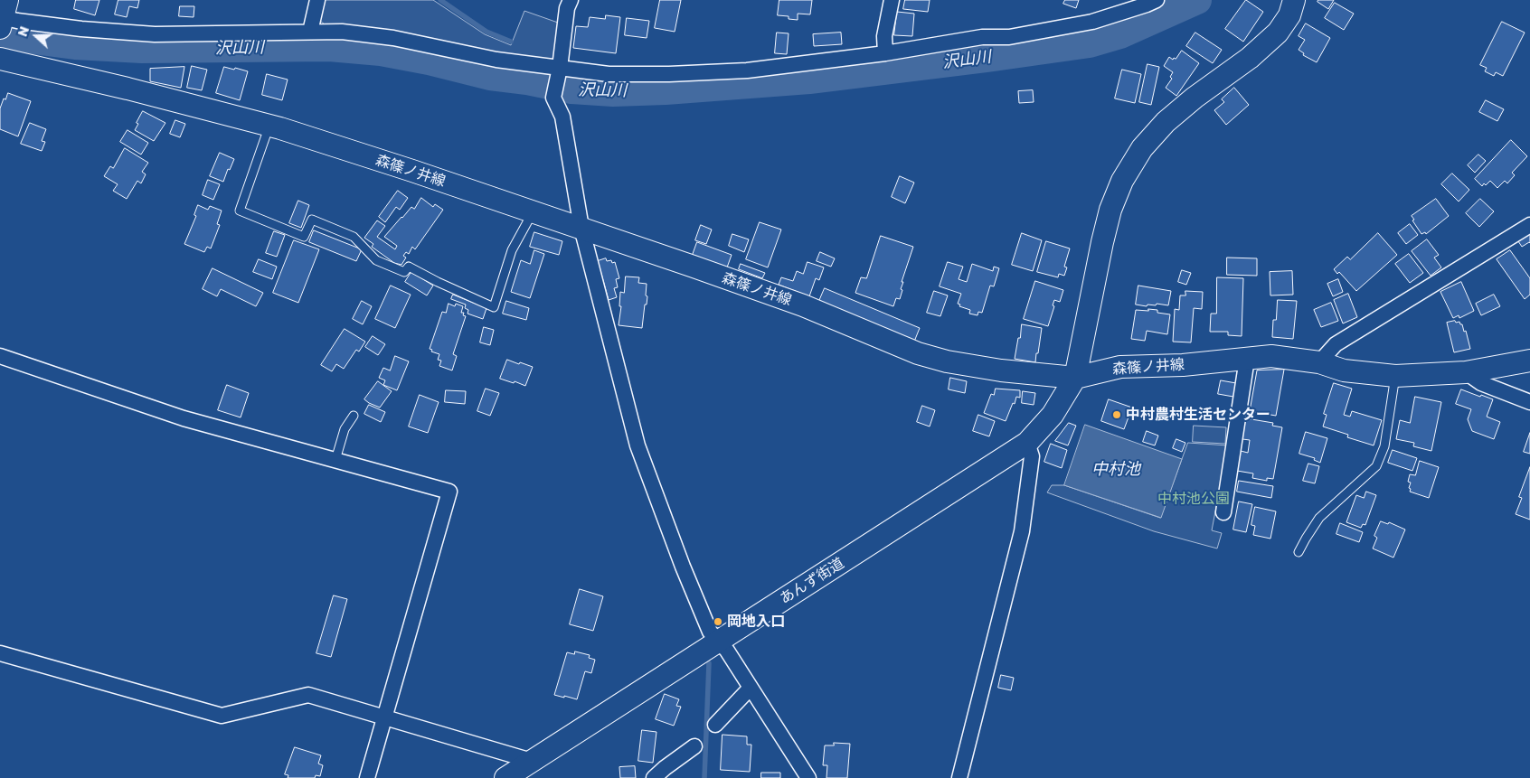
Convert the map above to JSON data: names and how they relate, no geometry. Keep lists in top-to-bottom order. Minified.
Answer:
{"streets":{"main road":["森篠ノ井線","あんず街道"]},"crossings":[["森篠ノ井線","あんず街道"]],"water":["沢山川","中村池"],"parks":["中村池公園"],"places":["中村農村生活センター","岡地入口"],"north":"left"}
